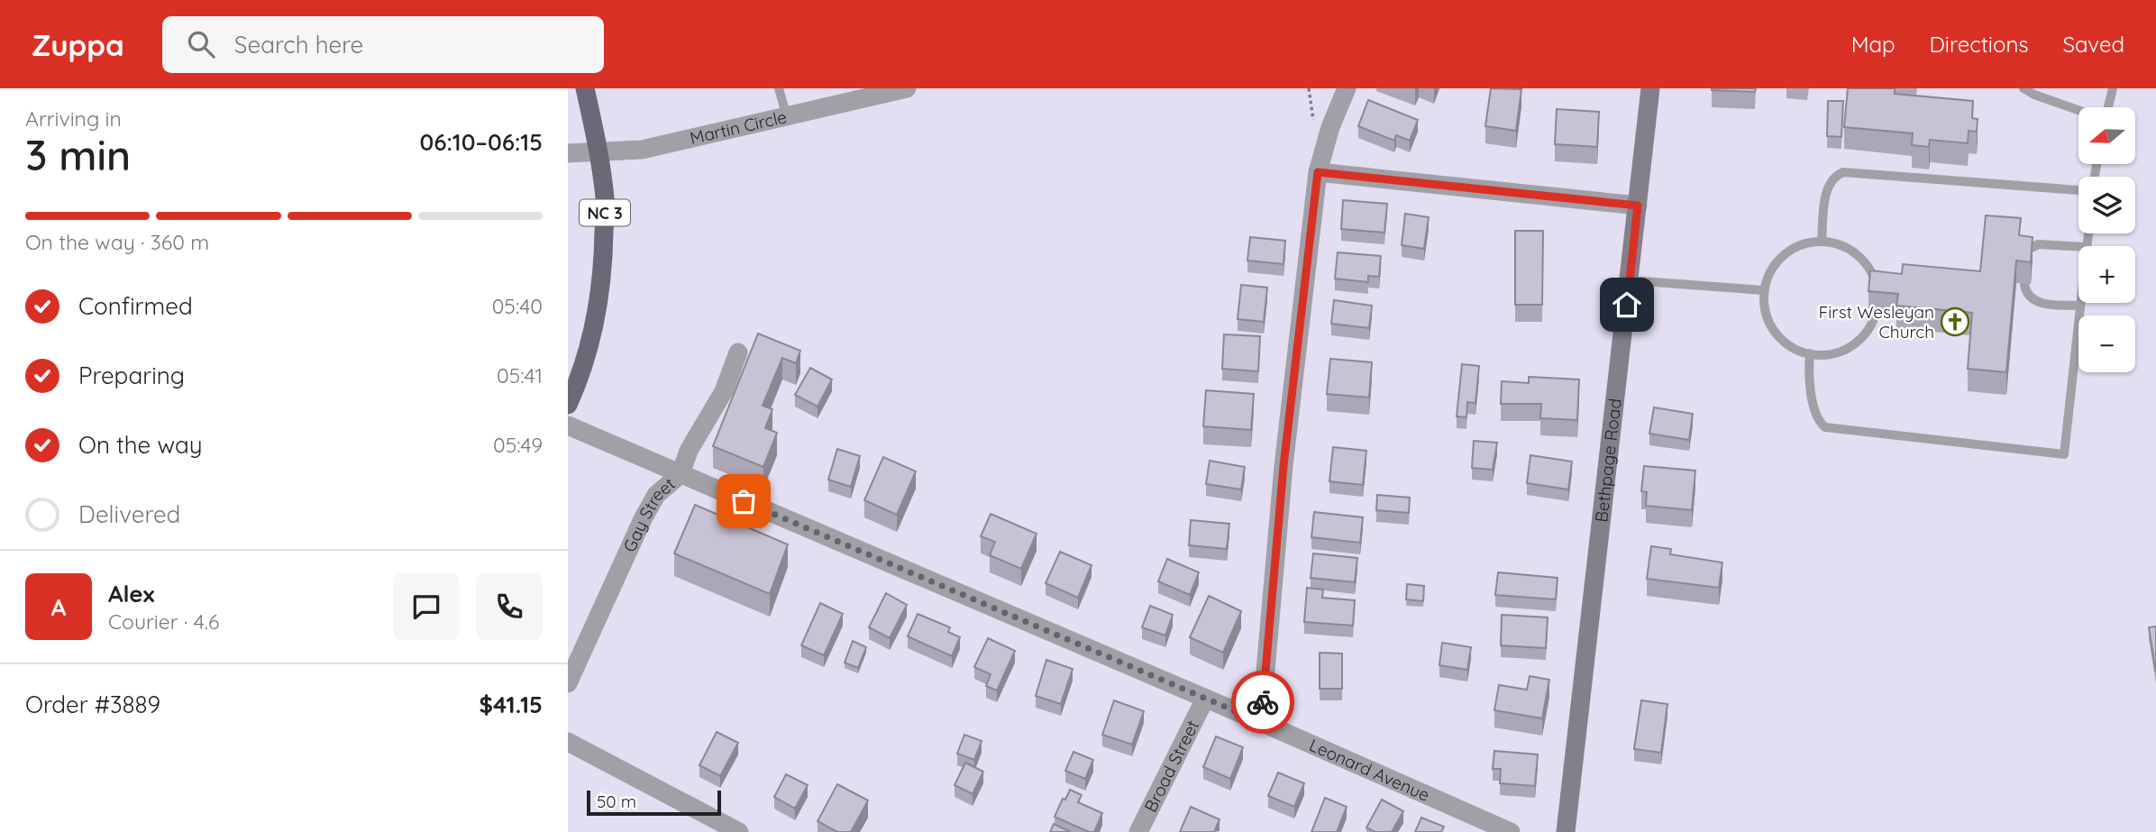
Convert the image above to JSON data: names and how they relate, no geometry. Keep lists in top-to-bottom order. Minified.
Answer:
{"streets":{"main road":["NC 3","Bethpage Road"],"street":["Martin Circle","Gay Street","Broad Street","Leonard Avenue"]},"crossings":[["Martin Circle","NC 3"],["Gay Street","Leonard Avenue"],["Broad Street","Leonard Avenue"]],"places":{"church":["First Wesleyan Church"]},"scale_bar":"50 m","north":"left","page":{"header":"Zuppa","search":"Search here","nav":["Map","Directions","Saved"],"heading":["3 min","Arriving in","06:10–06:15"],"panel":["Alex","Courier · 4.6","Order #3889","$41.15"],"map_buttons":["+","−"],"bar":"On the way · 360 m","list":[["Confirmed","05:40"],["Preparing","05:41"],["On the way","05:49"],"Delivered"],"round":"A","scale":"50 m"}}
